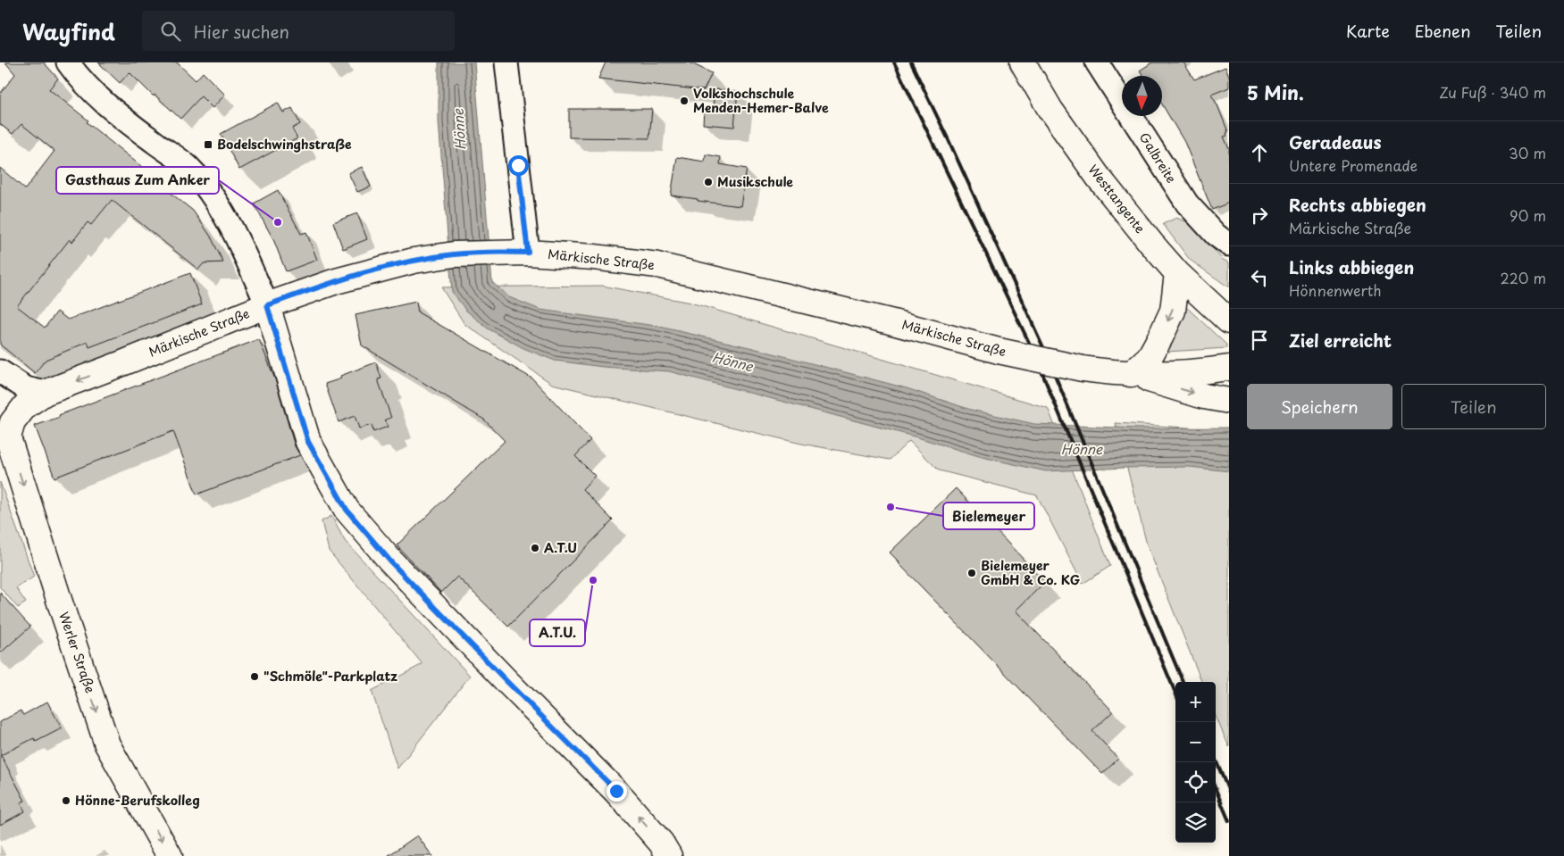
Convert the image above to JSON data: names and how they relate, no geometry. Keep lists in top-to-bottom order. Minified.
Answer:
{"streets":{"main road":["Westtangente","Märkische Straße","Werler Straße"],"street":["Galbreite"]},"crossings":[["Märkische Straße","Werler Straße"]],"one_way":["Werler Straße"],"water":["Hönne"],"places":{"other":["Volkshochschule Menden-Hemer-Balve","Musikschule","Gasthaus Zum Anker","Bielemeyer","A.T.U","Bielemeyer GmbH & Co. KG","A.T.U.","\"Schmöle\"-Parkplatz","Hönne-Berufskolleg"],"transit":["Bodelschwinghstraße"]},"north":"bottom","page":{"header":"Wayfind","search":"Hier suchen","nav":["Karte","Ebenen","Teilen"],"heading":["5 Min.","Zu Fuß · 340 m"],"list":[["Geradeaus","Untere Promenade","30 m"],["Rechts abbiegen","Märkische Straße","90 m"],["Links abbiegen","Hönnenwerth","220 m"],"Ziel erreicht"],"buttons":["Speichern","Teilen"],"map_buttons":["+","−"]}}
